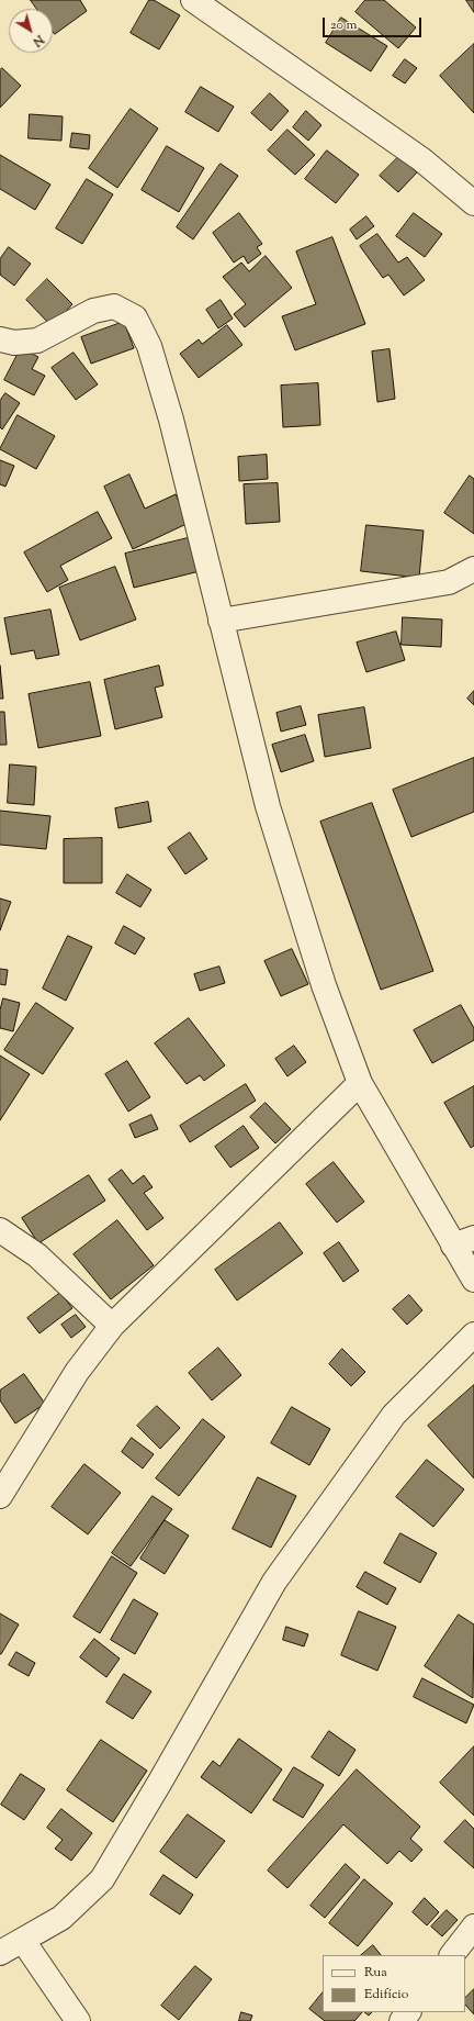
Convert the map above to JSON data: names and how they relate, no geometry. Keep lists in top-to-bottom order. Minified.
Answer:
{"legend":["Rua","Edifício"],"scale_bar":"20 m","north":"bottom right"}
